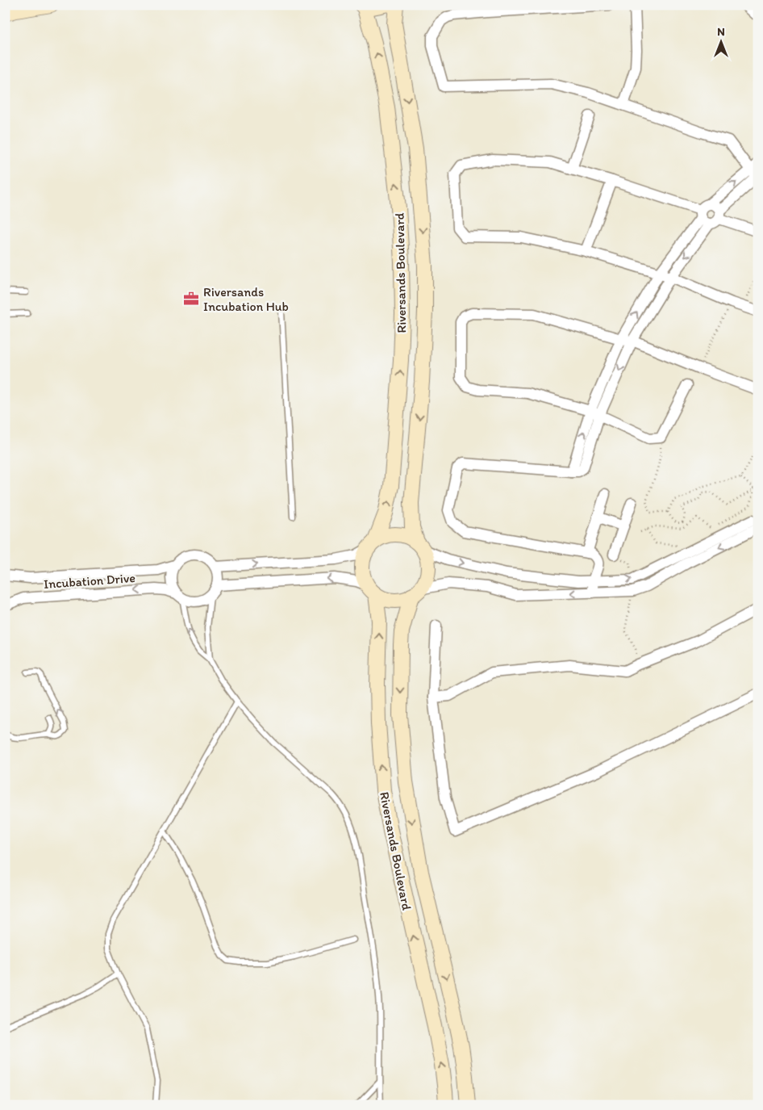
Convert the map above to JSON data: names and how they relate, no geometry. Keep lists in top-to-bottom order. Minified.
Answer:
{"streets":{"street":["Riversands Boulevard","Incubation Drive"]},"places":{"office":["Riversands Incubation Hub"]},"north":"top"}
